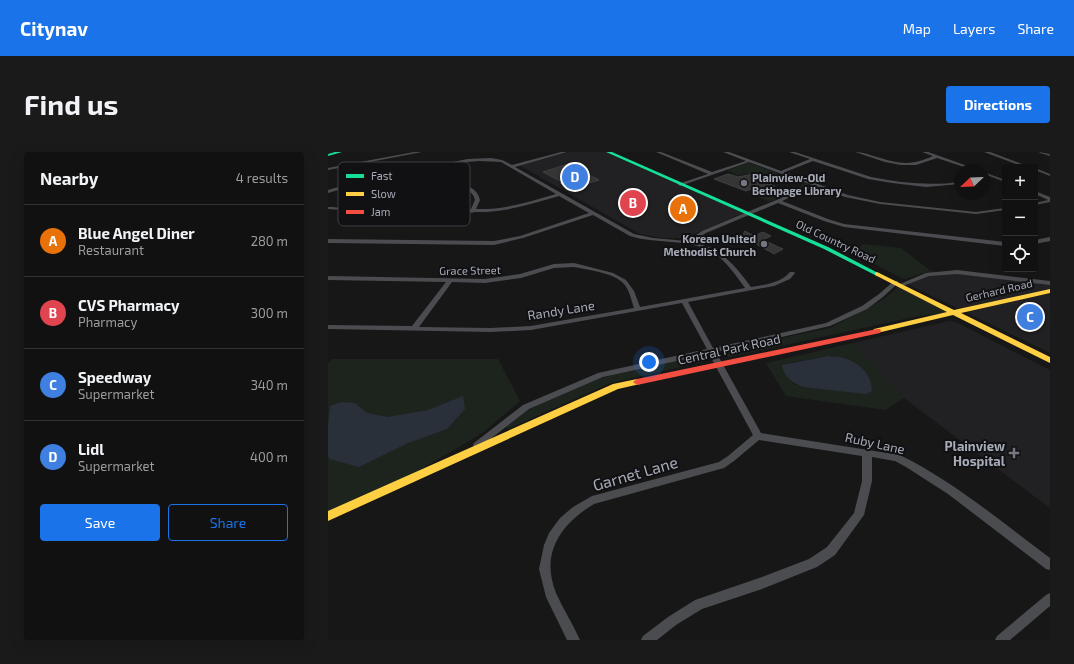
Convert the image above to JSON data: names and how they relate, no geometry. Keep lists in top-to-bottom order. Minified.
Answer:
{"streets":{"main road":["Old Country Road","Gerhard Road","Central Park Road"],"street":["Grace Street","Randy Lane","Ruby Lane","Garnet Lane"]},"crossings":[["Old Country Road","Gerhard Road"],["Old Country Road","Central Park Road"],["Grace Street","Randy Lane"],["Gerhard Road","Central Park Road"],["Ruby Lane","Garnet Lane"]],"places":{"other":["Plainview-Old Bethpage Library","Korean United Methodist Church"],"health":["Plainview Hospital"]},"legend":["Fast","Slow","Jam"],"north":"bottom left","page":{"header":"Citynav","nav":["Map","Layers","Share"],"buttons":["Directions",["Save","Share"]],"title":"Find us","heading":["Nearby","4 results"],"pins":["D","B","A","C"],"map_buttons":["+","−"],"list":[{"mark":"A","name":"Blue Angel Diner","note":"Restaurant","value":"280 m"},{"mark":"B","name":"CVS Pharmacy","note":"Pharmacy","value":"300 m"},{"mark":"C","name":"Speedway","note":"Supermarket","value":"340 m"},{"mark":"D","name":"Lidl","note":"Supermarket","value":"400 m"}]}}
